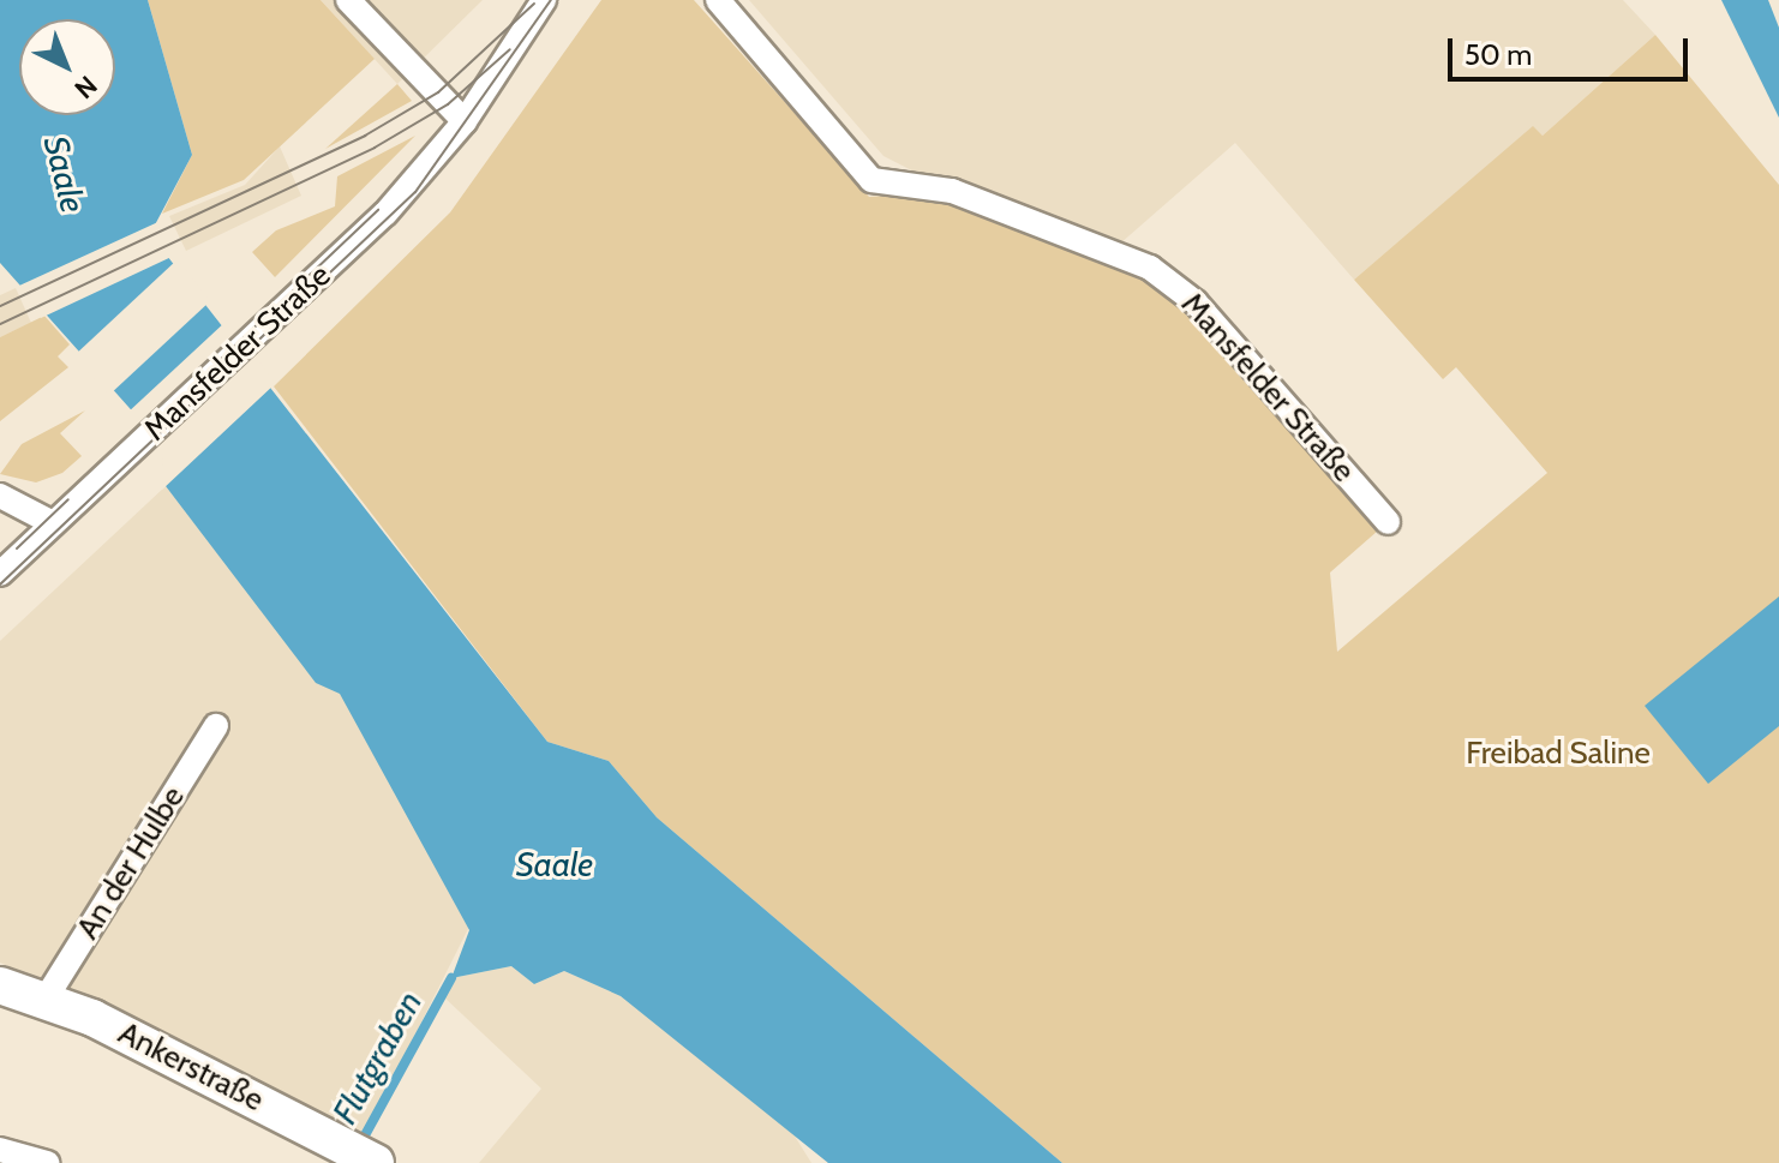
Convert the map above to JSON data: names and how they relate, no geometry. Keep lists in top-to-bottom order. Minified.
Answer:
{"streets":{"street":["Mansfelder Straße","An der Hulbe","Ankerstraße"]},"crossings":[["An der Hulbe","Ankerstraße"]],"water":["Saale","Flutgraben"],"parks":["Freibad Saline"],"scale_bar":"50 m","north":"bottom right"}
